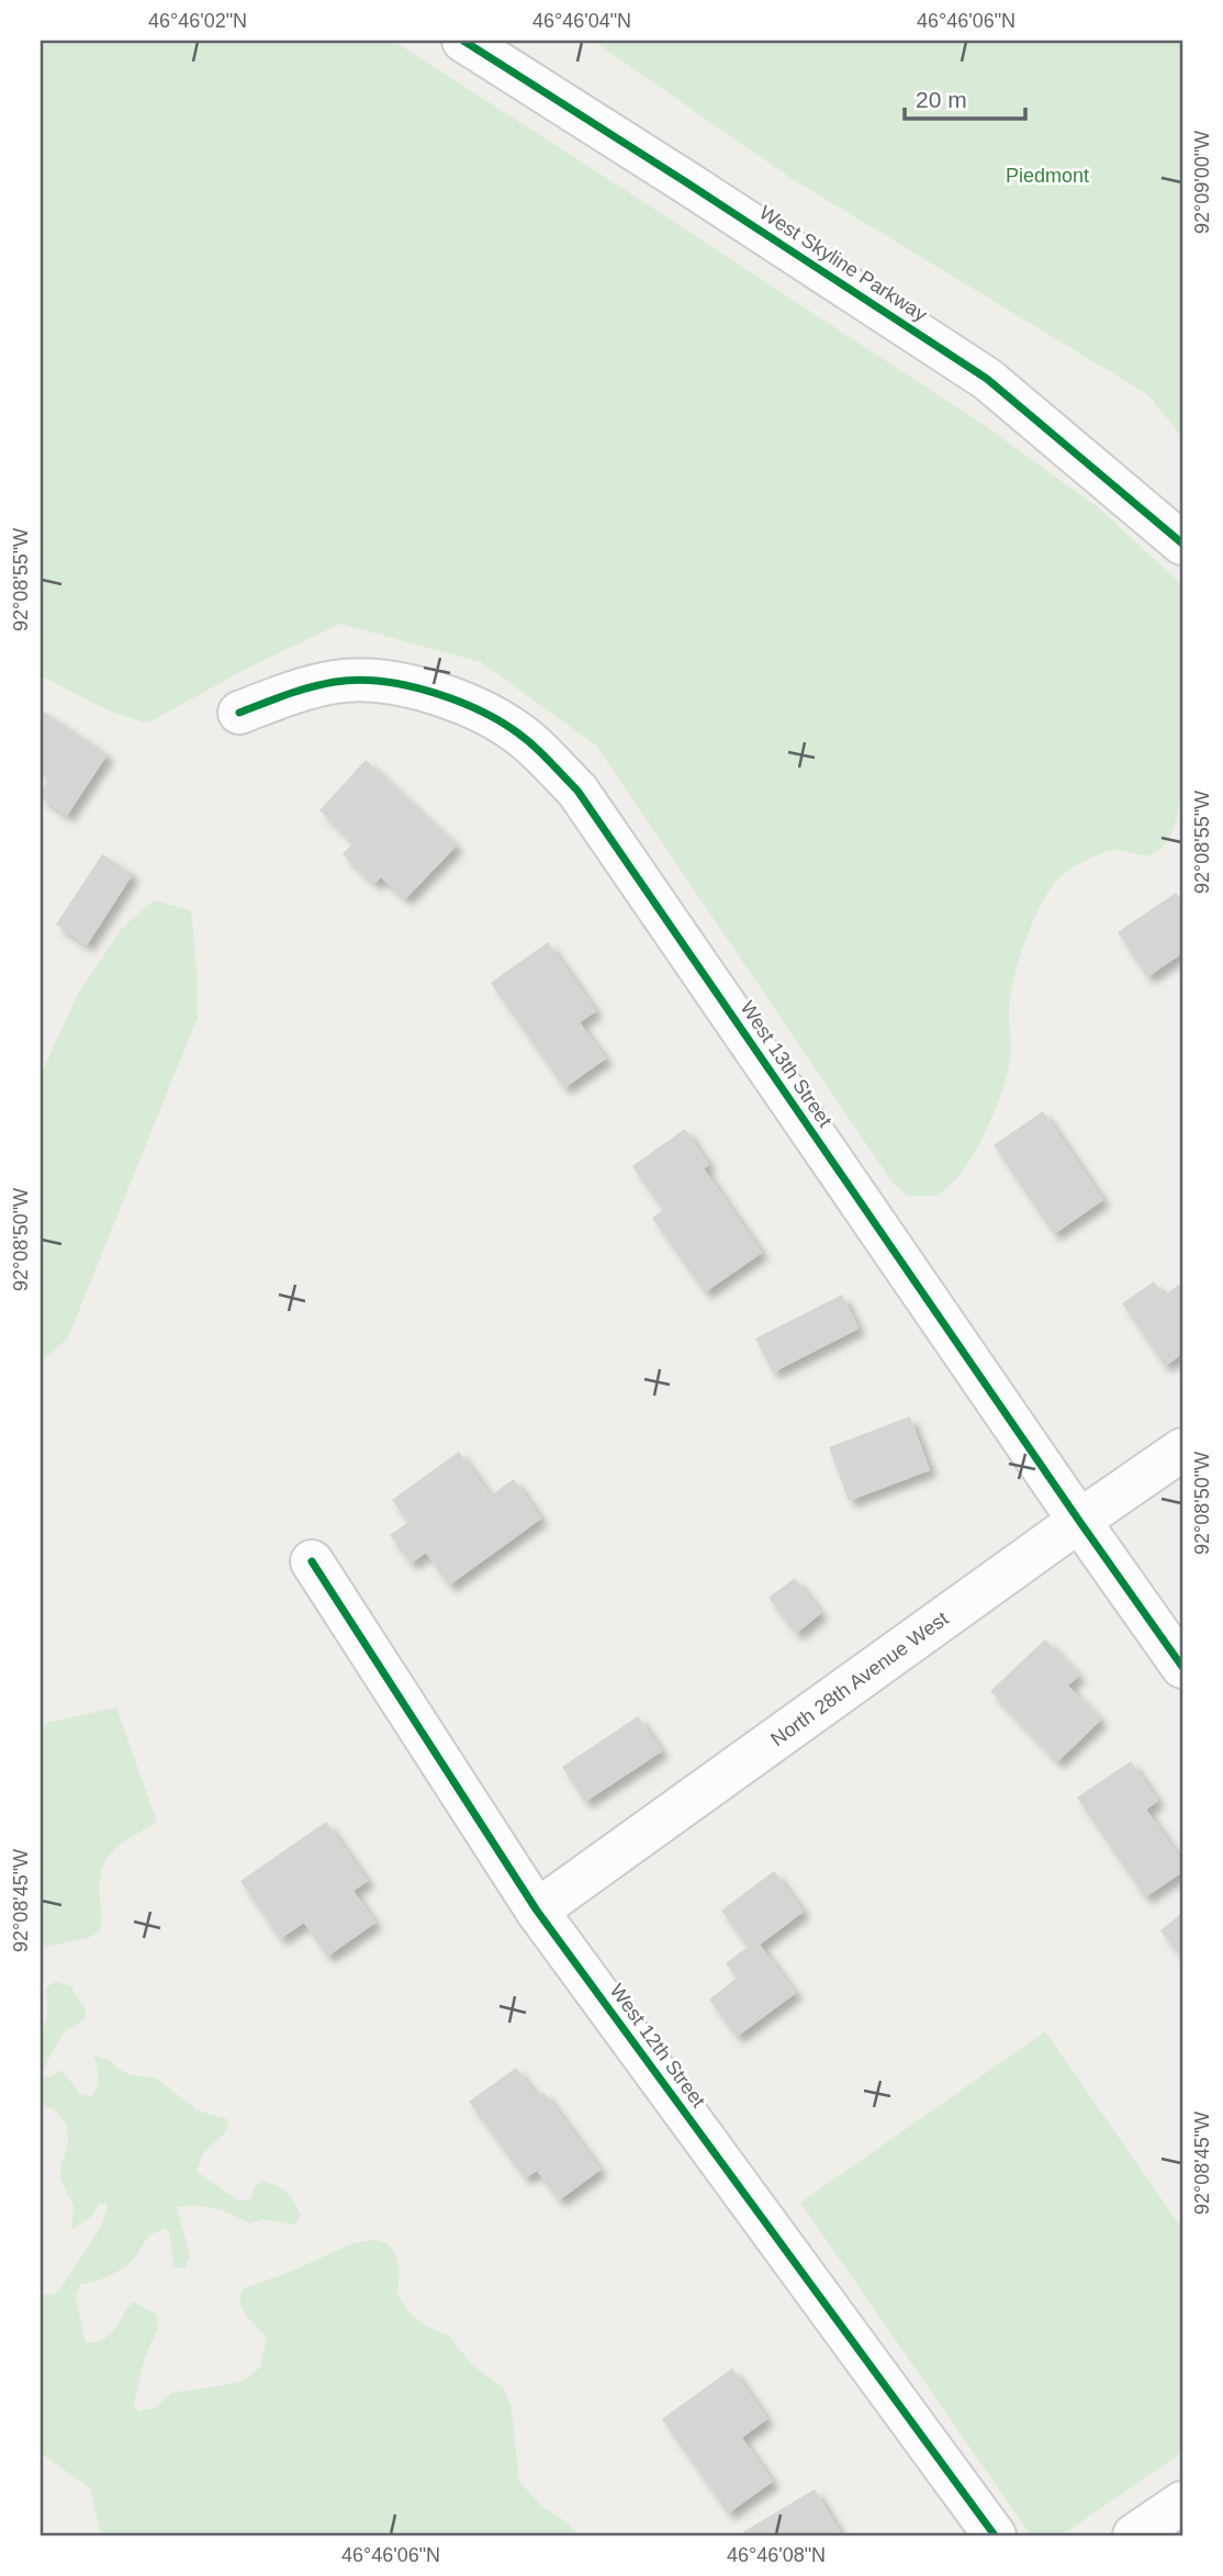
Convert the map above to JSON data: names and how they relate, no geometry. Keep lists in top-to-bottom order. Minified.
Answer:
{"streets":{"street":["West Skyline Parkway","West 13th Street","North 28th Avenue West","West 12th Street"]},"crossings":[["West 13th Street","North 28th Avenue West"],["North 28th Avenue West","West 12th Street"]],"parks":["Piedmont"],"scale_bar":"20 m","coordinates":["46°46'02\"N","46°46'04\"N","46°46'06\"N","92°09'00\"W","92°08'55\"W","92°08'50\"W","92°08'45\"W","46°46'08\"N"]}
